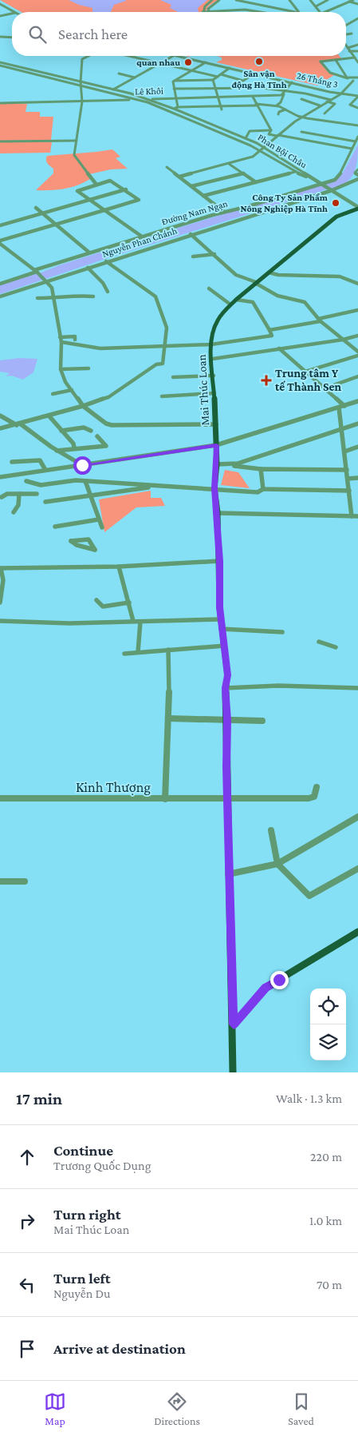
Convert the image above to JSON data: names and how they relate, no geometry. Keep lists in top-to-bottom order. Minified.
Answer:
{"streets":{"main road":["Mai Thúc Loan"],"street":["26 Tháng 3","Lê Khôi","Phan Bội Châu","Đường Nam Ngạn","Nguyễn Phan Chánh","Kinh Thượng"]},"crossings":[["Lê Khôi","Phan Bội Châu"],["Mai Thúc Loan","Kinh Thượng"]],"places":{"other":["Sân vận động Hà Tĩnh","quan nhau","Công Ty Sản Phẩm Nông Nghiệp Hà Tĩnh"],"health":["Trung tâm Y tế Thành Sen"]},"page":{"search":"Search here","heading":["17 min","Walk · 1.3 km"],"list":[["Continue","Trương Quốc Dụng","220 m"],["Turn right","Mai Thúc Loan","1.0 km"],["Turn left","Nguyễn Du","70 m"],"Arrive at destination"],"nav":["Map","Directions","Saved"]}}
